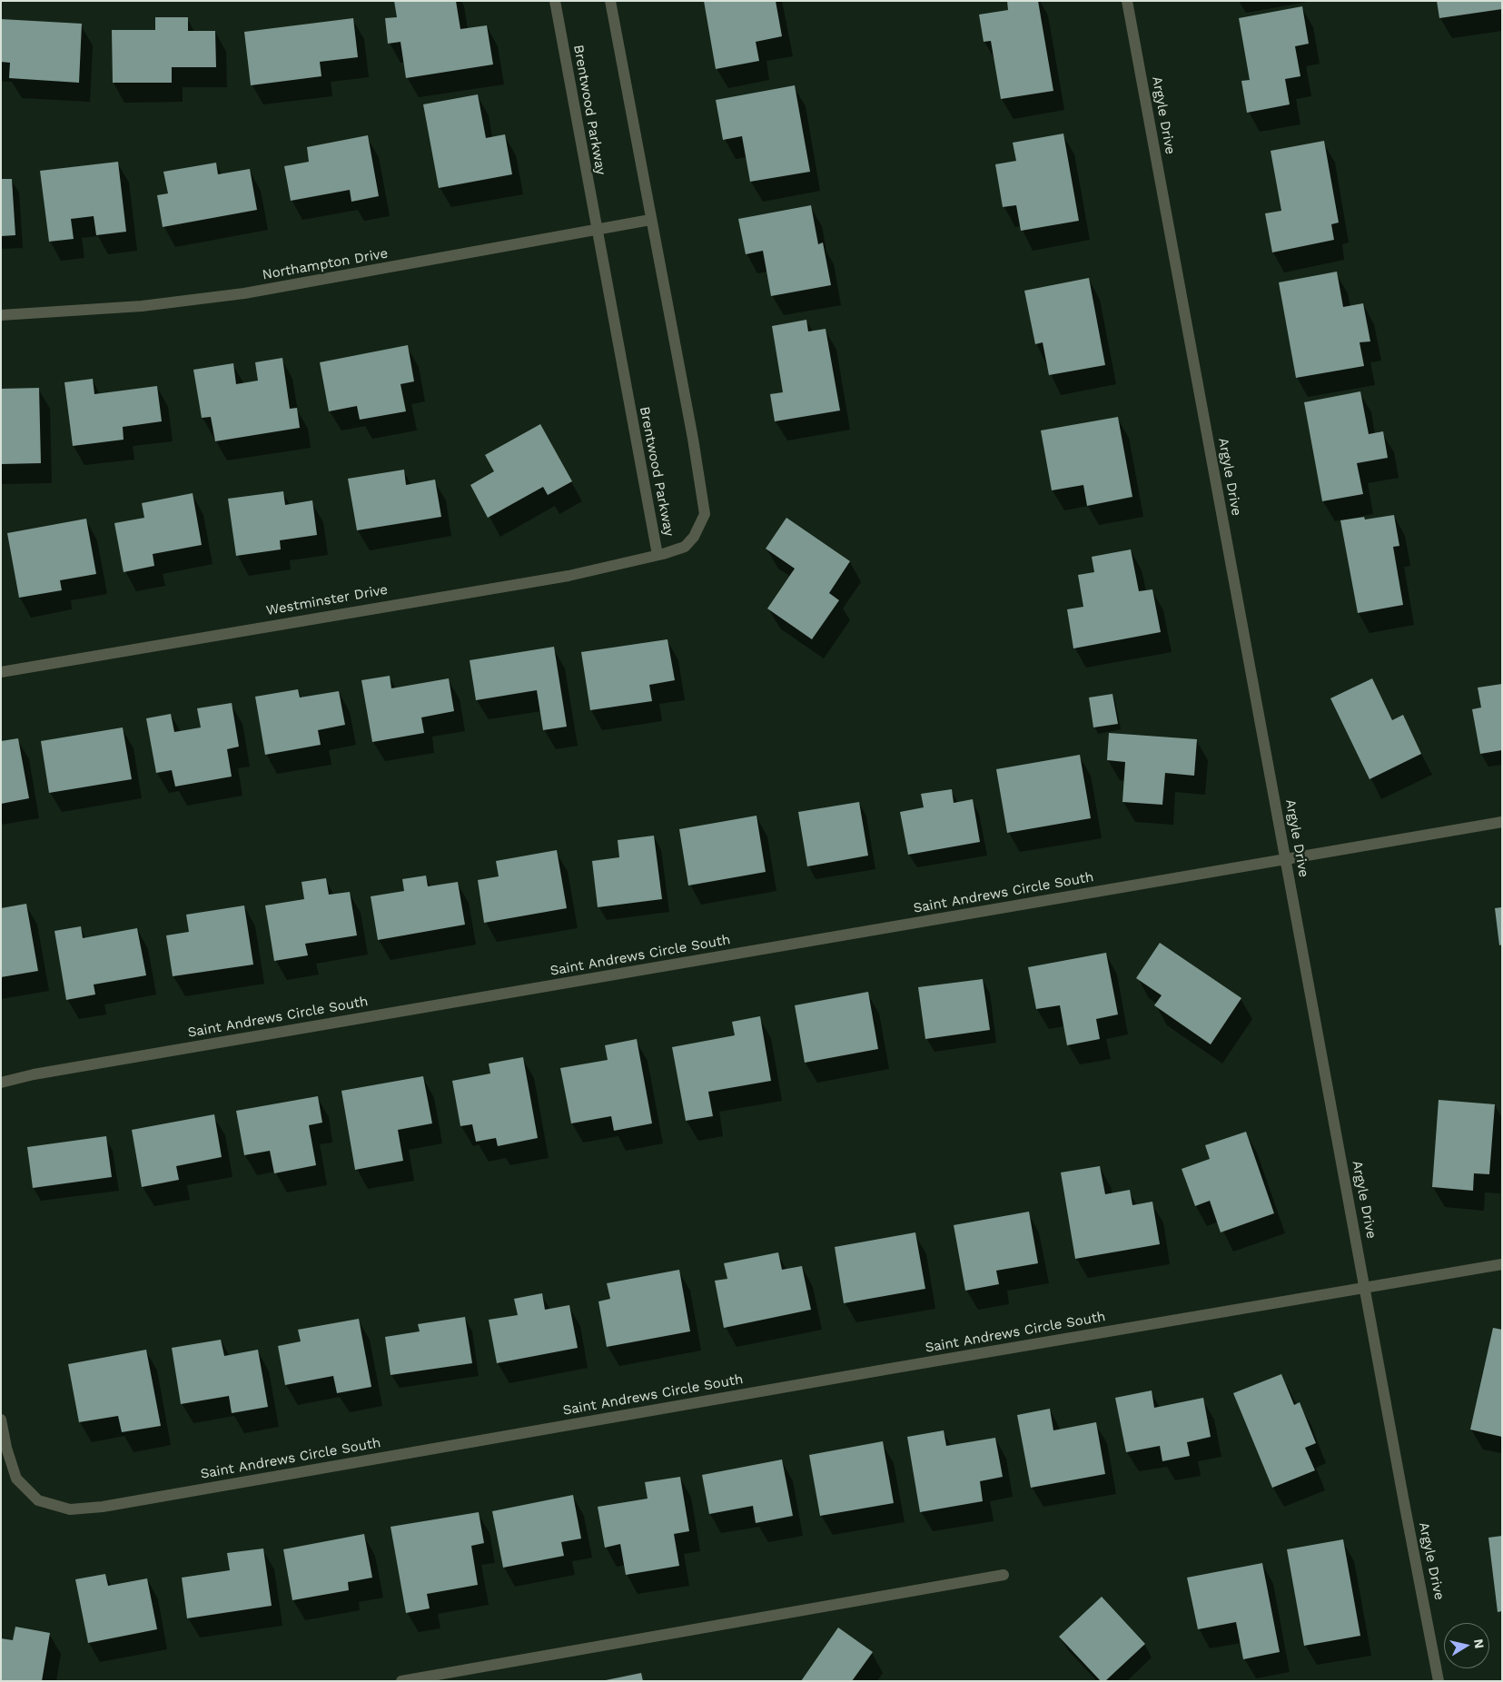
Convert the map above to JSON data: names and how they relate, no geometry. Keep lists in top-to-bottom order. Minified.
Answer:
{"streets":{"street":["Brentwood Parkway","Argyle Drive","Northampton Drive","Westminster Drive","Saint Andrews Circle South"]},"crossings":[["Brentwood Parkway","Northampton Drive"],["Brentwood Parkway","Westminster Drive"],["Argyle Drive","Saint Andrews Circle South"]],"north":"right"}
